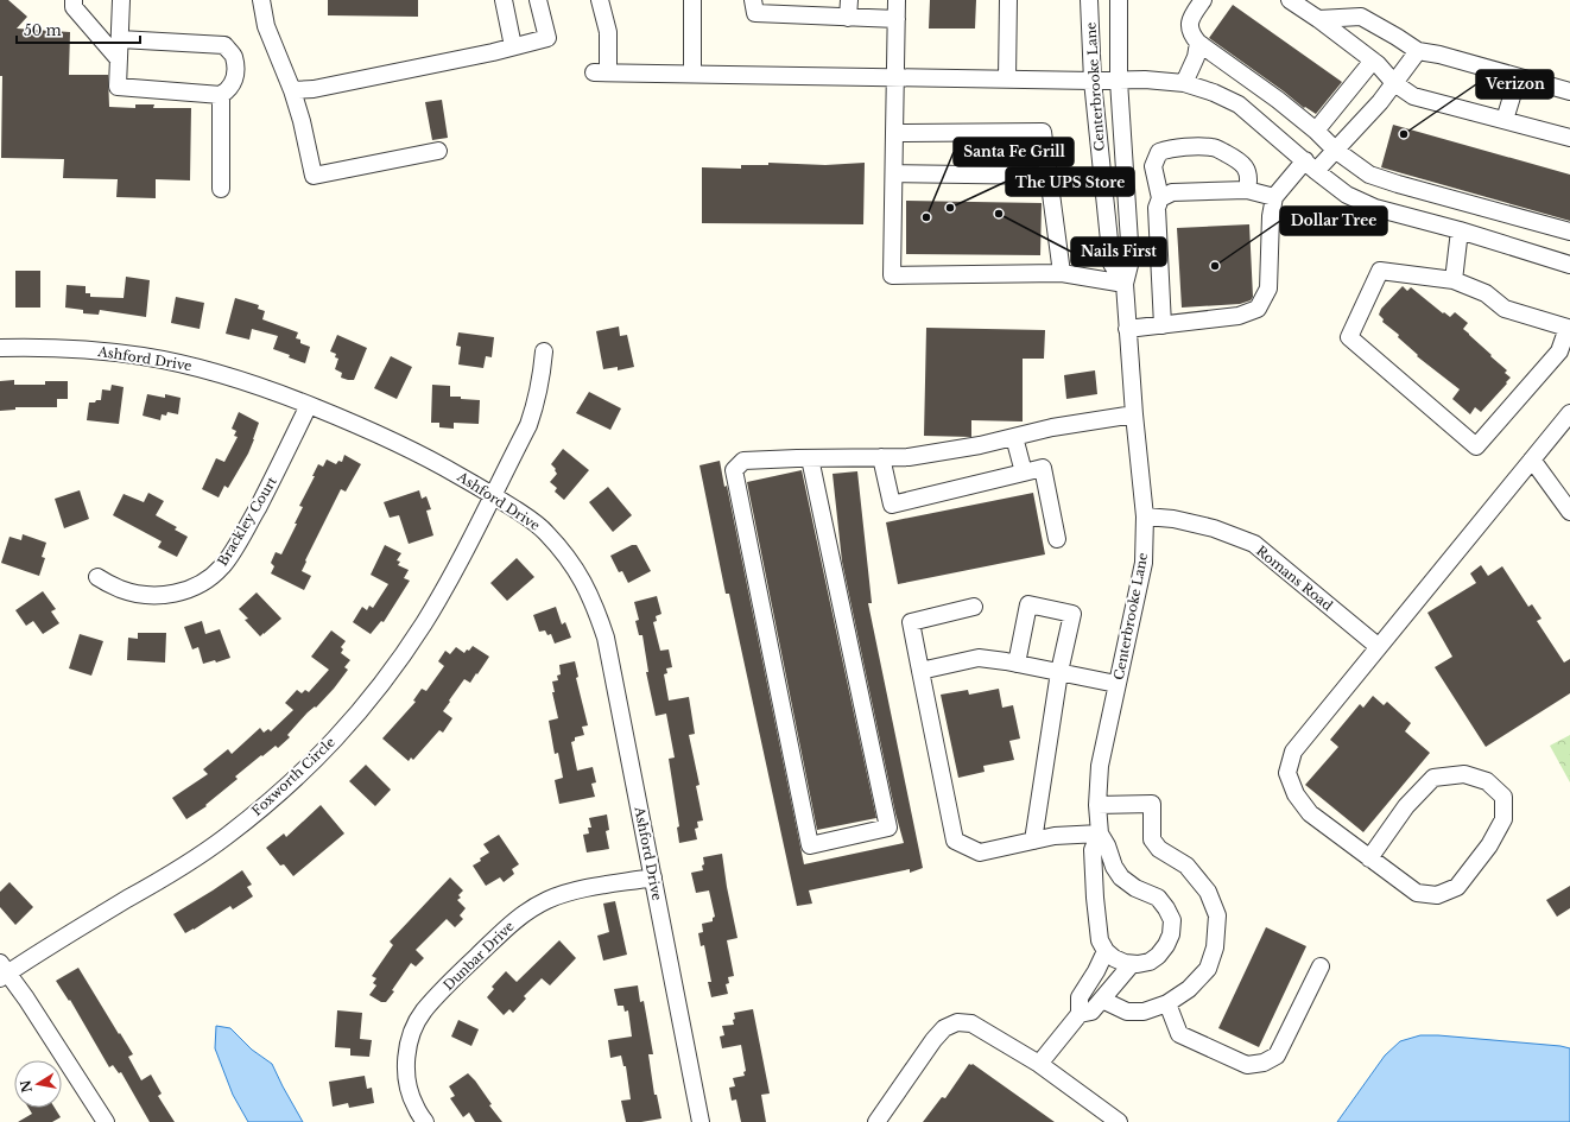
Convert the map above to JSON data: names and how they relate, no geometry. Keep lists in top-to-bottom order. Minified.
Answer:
{"streets":{"street":["Centerbrooke Lane","Ashford Drive","Brackley Court","Romans Road","Foxworth Circle","Dunbar Drive"]},"crossings":[["Centerbrooke Lane","Romans Road"],["Ashford Drive","Brackley Court"],["Ashford Drive","Foxworth Circle"],["Ashford Drive","Dunbar Drive"]],"places":["Verizon","The UPS Store","Nails First","Santa Fe Grill","Dollar Tree"],"scale_bar":"50 m","north":"left"}
